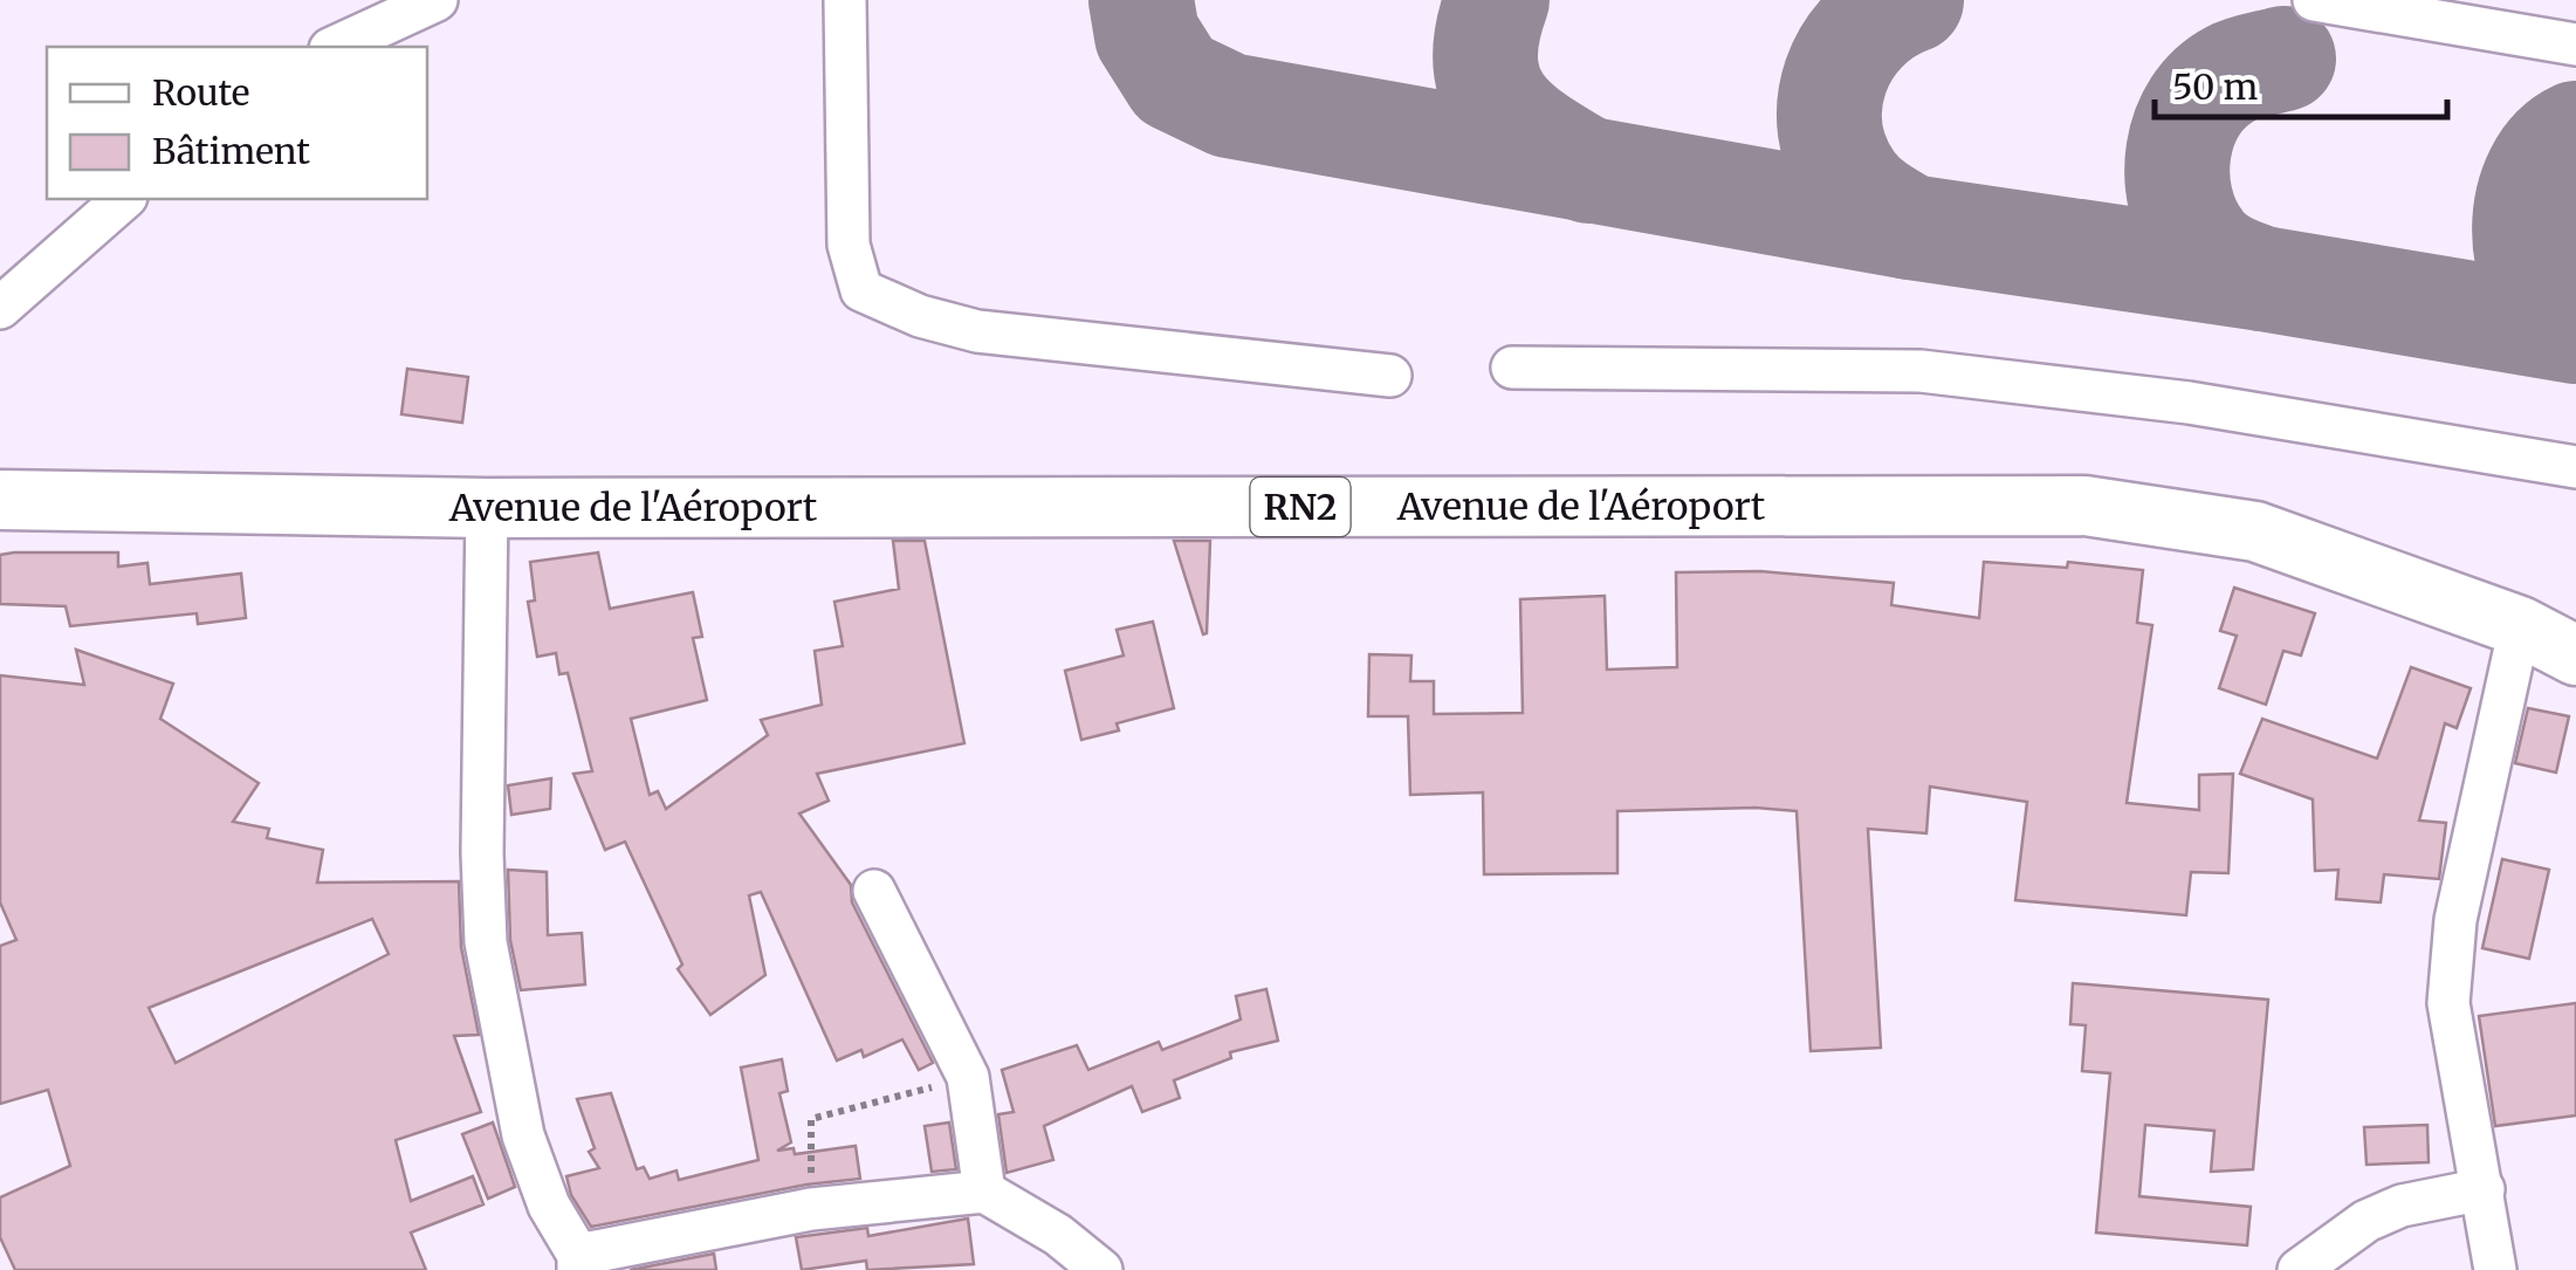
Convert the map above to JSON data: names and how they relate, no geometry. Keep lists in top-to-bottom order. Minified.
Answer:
{"streets":{"highway":["RN2","Avenue de l'Aéroport"]},"legend":["Route","Bâtiment"],"scale_bar":"50 m"}
